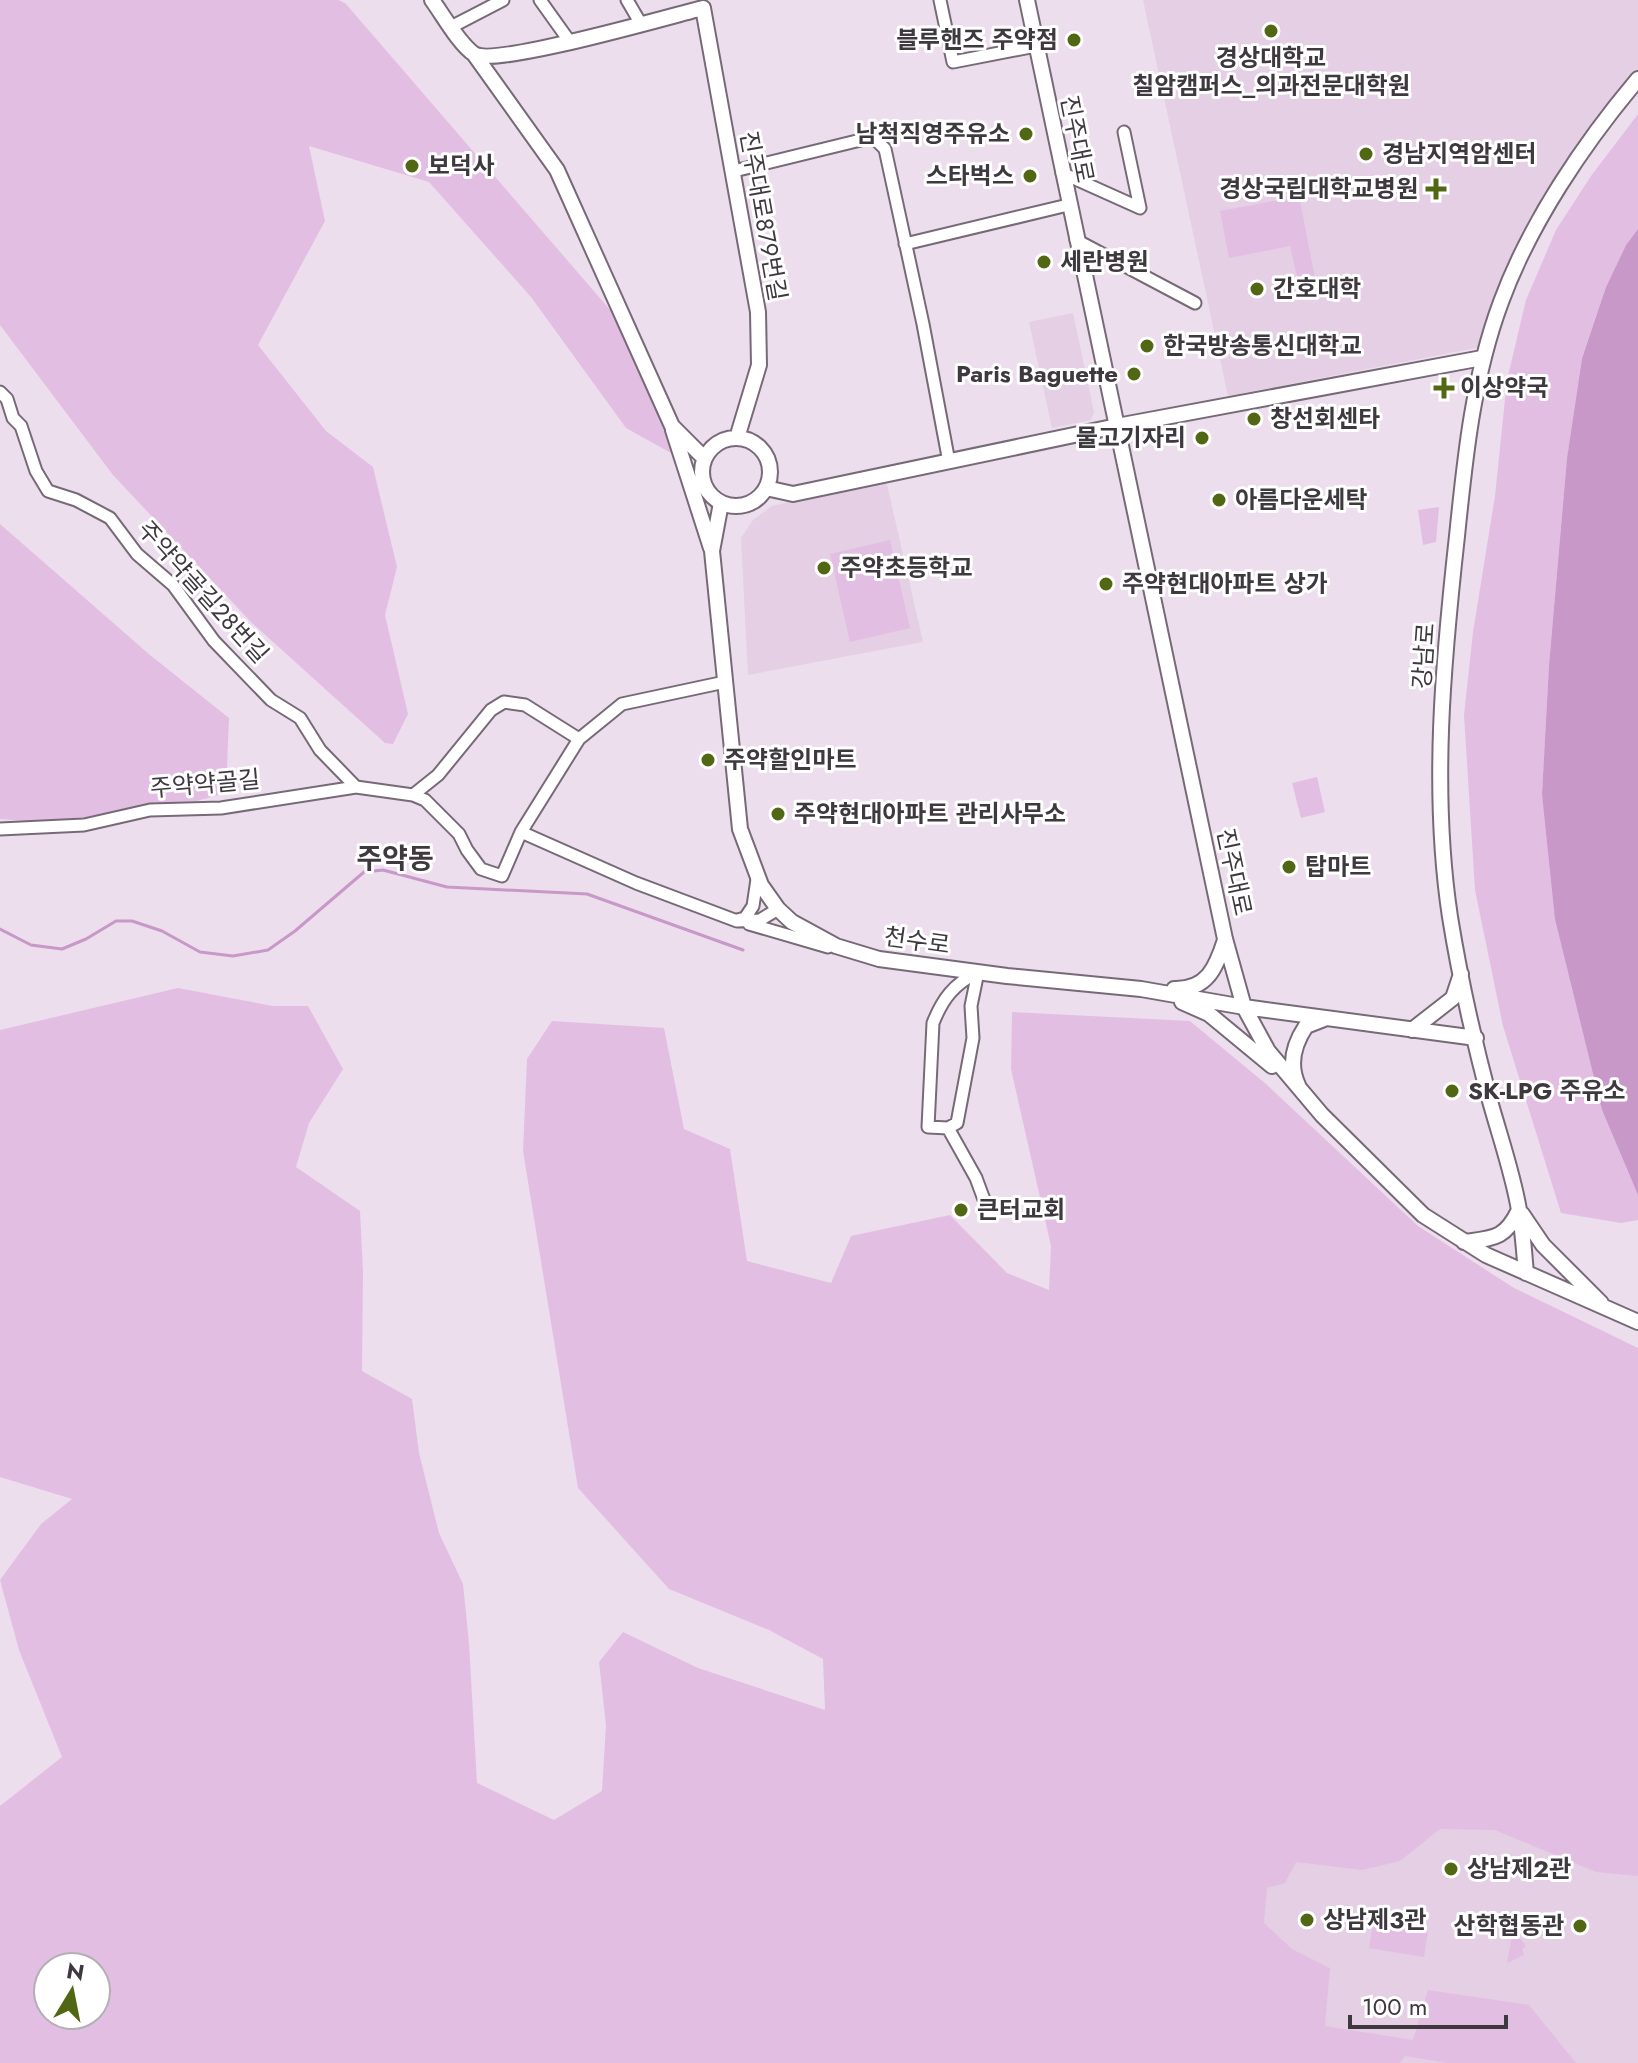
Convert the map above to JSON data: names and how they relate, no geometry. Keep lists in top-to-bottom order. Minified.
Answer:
{"streets":{"street":["진주대로","진주대로879번길","주약약골길28번길","강남로","주약약골길","천수로"]},"crossings":[["진주대로","강남로"],["진주대로","천수로"],["진주대로879번길","천수로"],["주약약골길28번길","주약약골길"],["강남로","천수로"],["주약약골길","천수로"]],"districts":["주약동"],"places":{"other":["경상대학교 칠암캠퍼스_의과전문대학원","블루핸즈 주약점","남척직영주유소","경남지역암센터","보덕사","스타벅스","세란병원","간호대학","한국방송통신대학교","Paris Baguette","창선회센타","물고기자리","아름다운세탁","주약초등학교","주약현대아파트 상가","주약할인마트","주약현대아파트 관리사무소","탑마트","SK-LPG 주유소","큰터교회","상남제2관","상남제3관","산학협동관"],"health":["경상국립대학교병원","이상약국"]},"scale_bar":"100 m","north":"top"}
